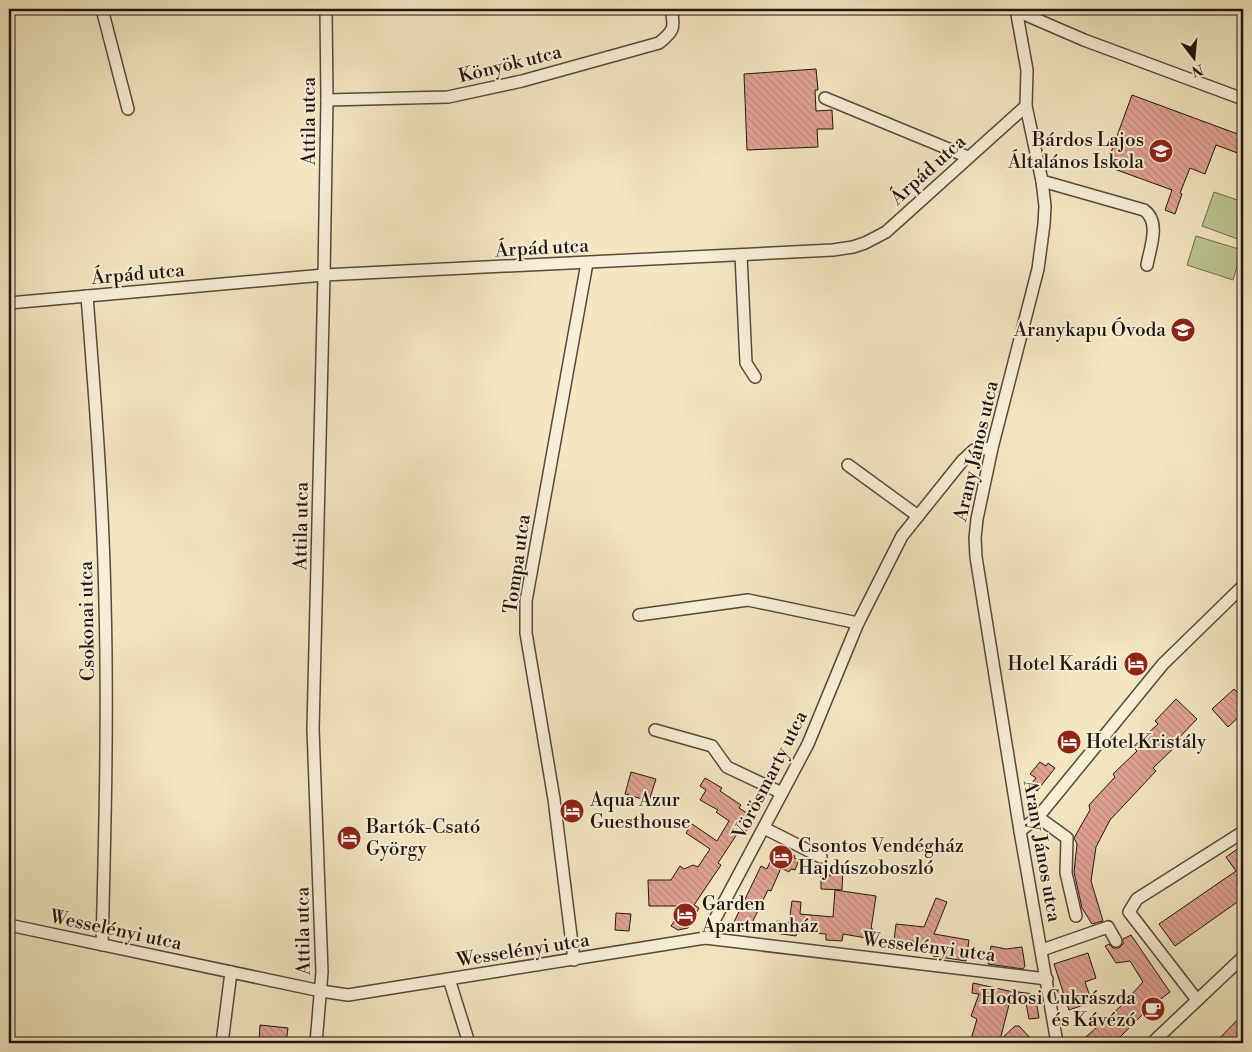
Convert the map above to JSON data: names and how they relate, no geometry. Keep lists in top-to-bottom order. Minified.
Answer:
{"streets":{"street":["Könyök utca","Attila utca","Árpád utca","Arany János utca","Tompa utca","Csokonai utca","Vörösmarty utca","Wesselényi utca"]},"crossings":[["Könyök utca","Attila utca"],["Attila utca","Árpád utca"],["Attila utca","Wesselényi utca"],["Árpád utca","Arany János utca"],["Árpád utca","Tompa utca"],["Árpád utca","Csokonai utca"],["Arany János utca","Vörösmarty utca"],["Arany János utca","Wesselényi utca"],["Tompa utca","Wesselényi utca"],["Csokonai utca","Wesselényi utca"],["Vörösmarty utca","Wesselényi utca"]],"places":{"school or university":["Bárdos Lajos Általános Iskola","Aranykapu Óvoda"],"hotel":["Hotel Karádi","Hotel Kristály","Aqua Azur Guesthouse","Bartók-Csató György","Csontos Vendégház Hajdúszoboszló","Garden Apartmanház"],"cafe":["Hodosi Cukrászda és Kávézó"]},"north":"bottom"}
